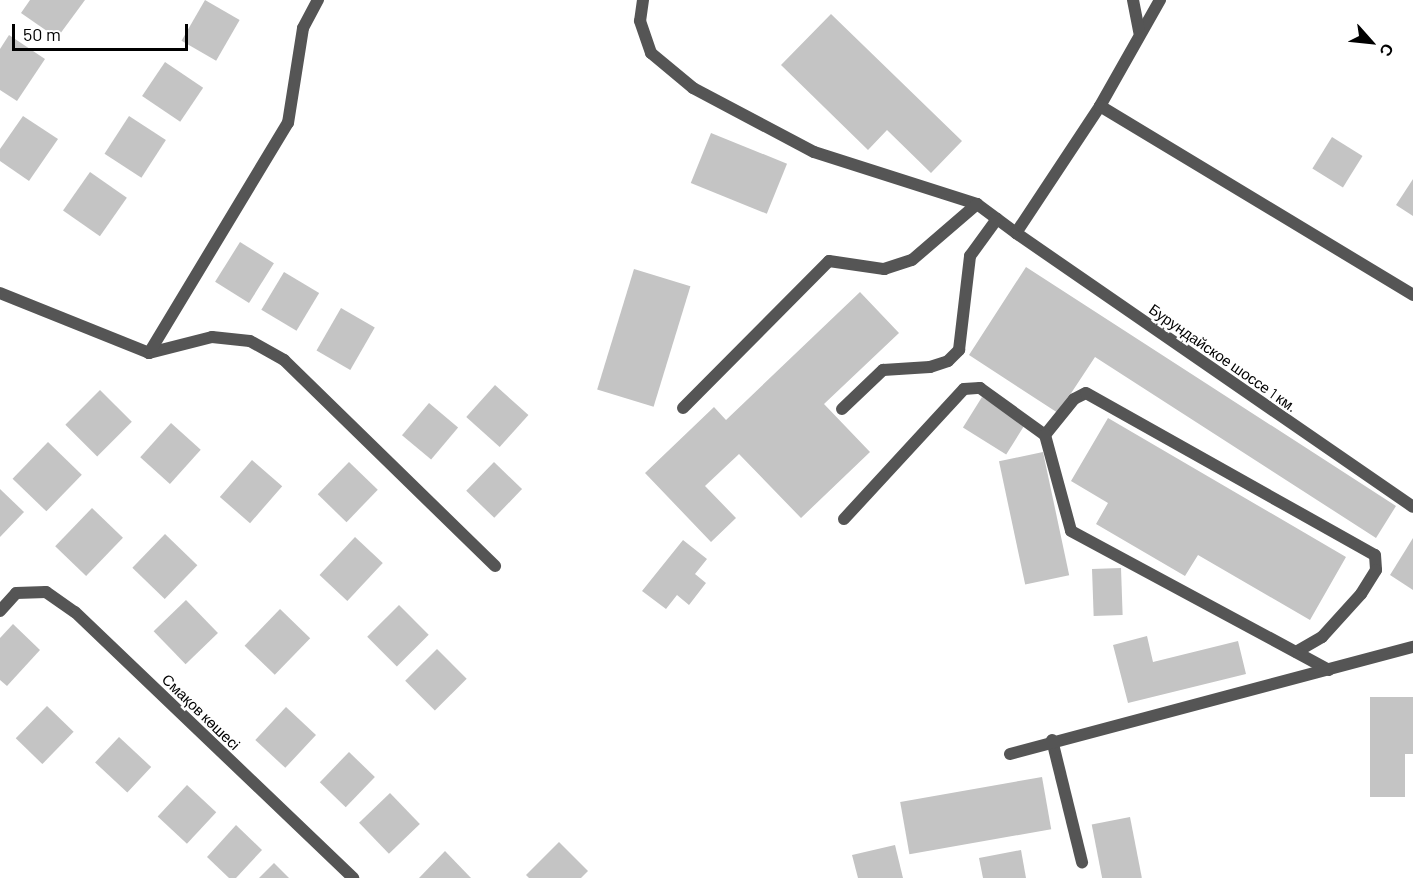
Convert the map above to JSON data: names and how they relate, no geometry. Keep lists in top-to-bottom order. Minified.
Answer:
{"streets":{"street":["Бурундайское шоссе 1 км.","Смақов көшесі"]},"scale_bar":"50 m","north":"bottom right"}
